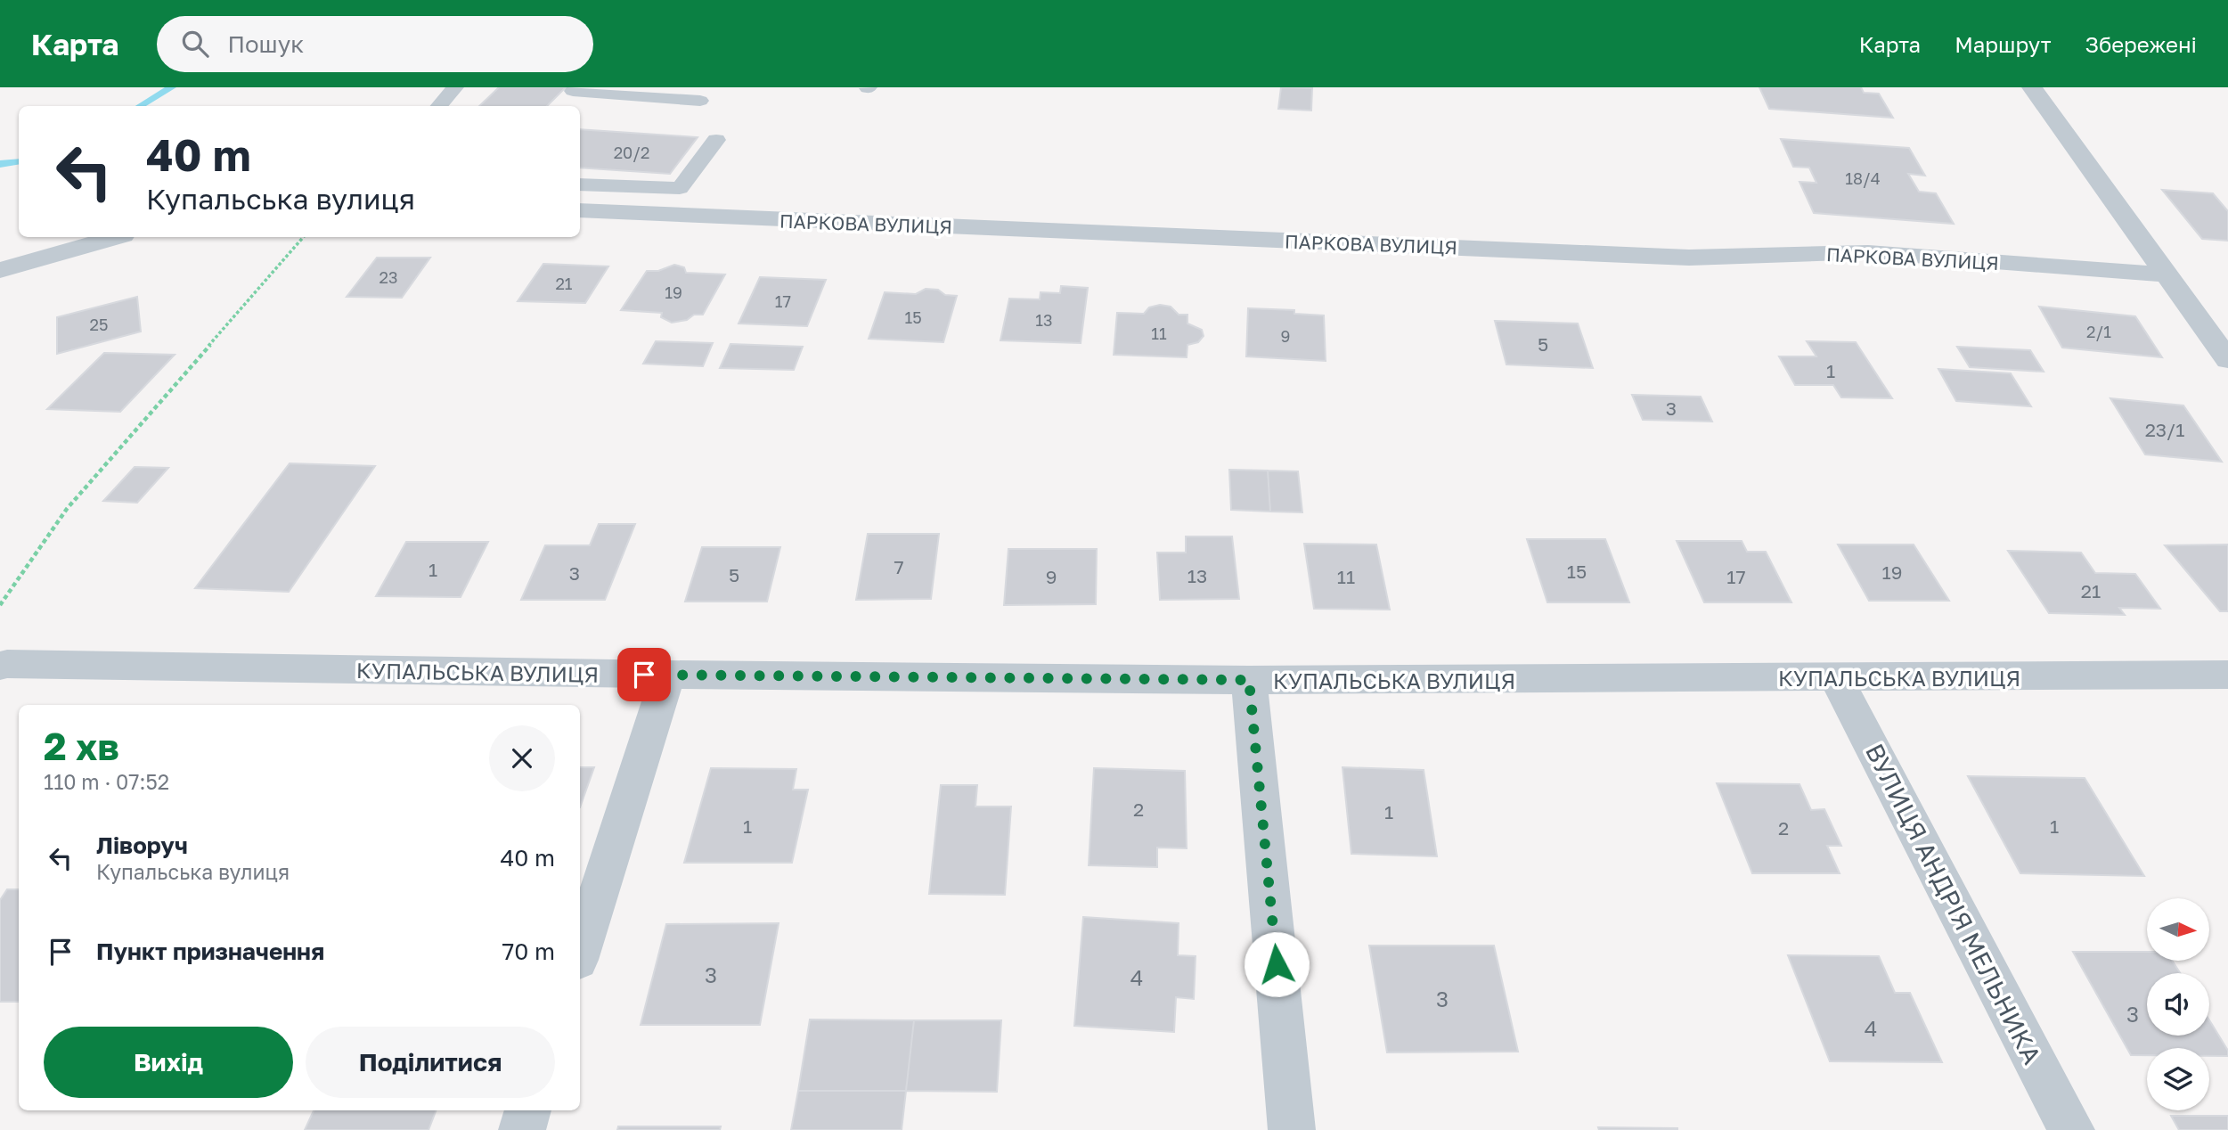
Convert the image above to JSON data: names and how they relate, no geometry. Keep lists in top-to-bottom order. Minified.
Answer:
{"streets":{"street":["ПАРКОВА ВУЛИЦЯ","КУПАЛЬСЬКА ВУЛИЦЯ","ВУЛИЦЯ АНДРІЯ МЕЛЬНИКА"]},"crossings":[["КУПАЛЬСЬКА ВУЛИЦЯ","ВУЛИЦЯ АНДРІЯ МЕЛЬНИКА"]],"house_numbers":["20/2","18/4","23","21","19","17","15","13","25","2/1","11","9","5","1","3","23/1","7","1","15","19","3","5","13","9","11","17","21","2","1","1","1","2","3","4","3","3","4"],"north":"right","page":{"header":"Карта","search":"Пошук","nav":["Карта","Маршрут","Збережені"],"turn":["40 m","Купальська вулиця"],"heading":["2 хв","110 m · 07:52"],"list":[{"name":"Ліворуч","note":"Купальська вулиця","value":"40 m"},{"name":"Пункт призначення","value":"70 m"}],"buttons":["Вихід","Поділитися"]}}
